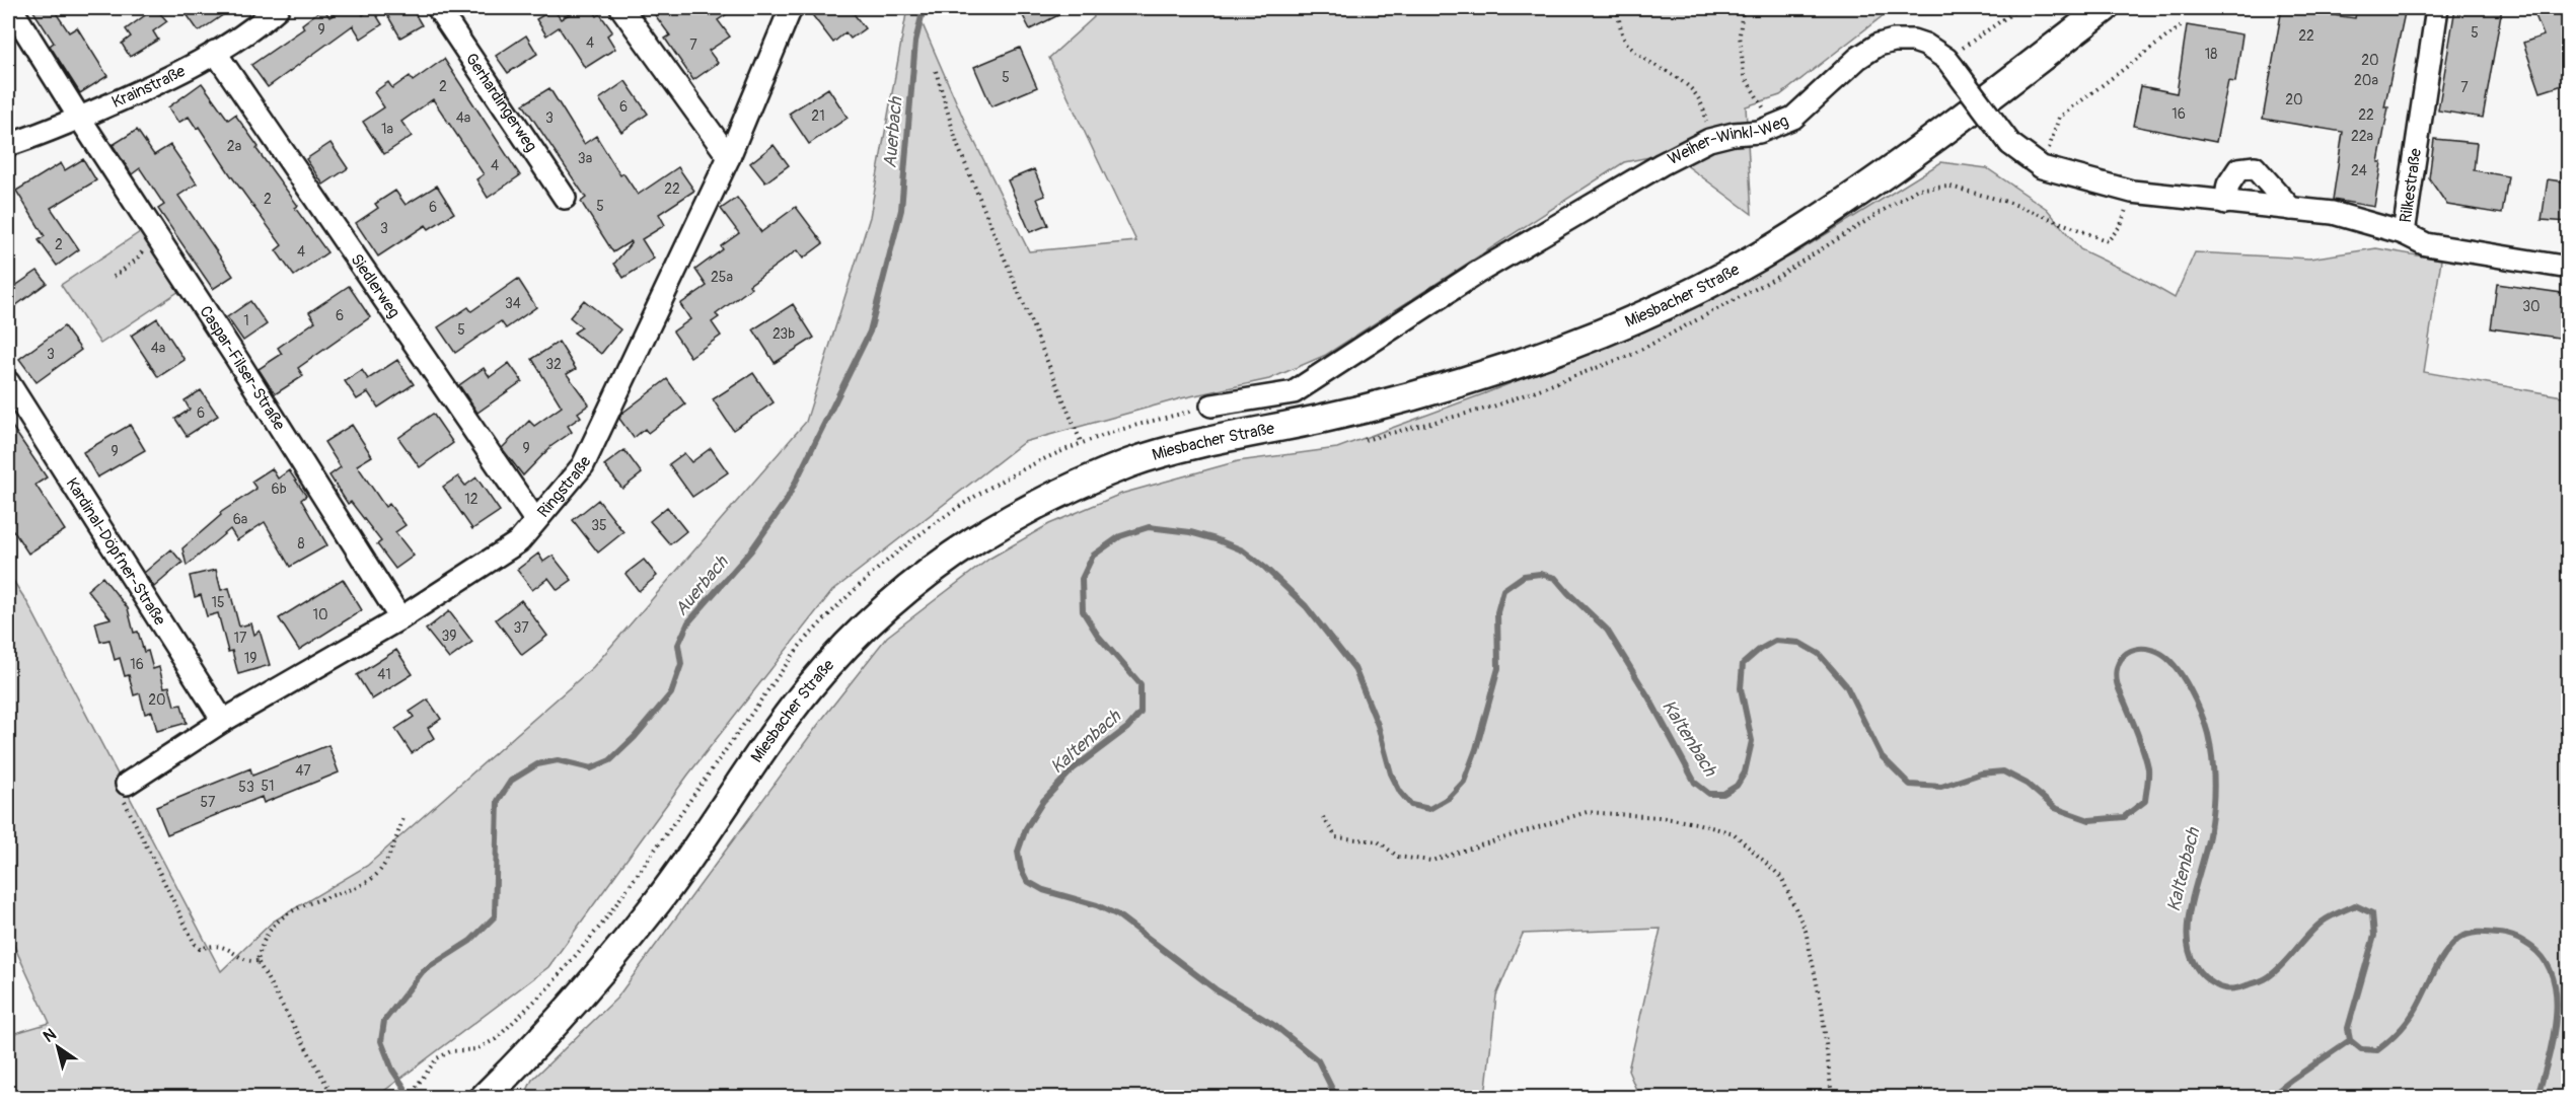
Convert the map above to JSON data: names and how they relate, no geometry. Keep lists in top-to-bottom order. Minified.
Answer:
{"streets":{"main road":["Miesbacher Straße"],"street":["Krainstraße","Gerhardingerweg","Weiher-Winkl-Weg","Rilkestraße","Siedlerweg","Caspar-Filser-Straße","Ringstraße","Kardinal-Döpfner-Straße"]},"crossings":[["Krainstraße","Siedlerweg"],["Krainstraße","Caspar-Filser-Straße"],["Weiher-Winkl-Weg","Rilkestraße"],["Siedlerweg","Ringstraße"],["Caspar-Filser-Straße","Ringstraße"],["Ringstraße","Kardinal-Döpfner-Straße"]],"water":["Auerbach","Kaltenbach"],"house_numbers":["9","5","22","4","7","18","20","5","20a","2","7","20","6","16","22","21","4a","3","1a","22a","2a","3a","4","24","22","2","5","6","3","2","4","25a","34","30","6","1","5","23b","4a","3","32","6","9","9","6b","12","6a","35","8","15","10","37","39","17","19","16","41","20","47","51","53","57"],"north":"top left"}
